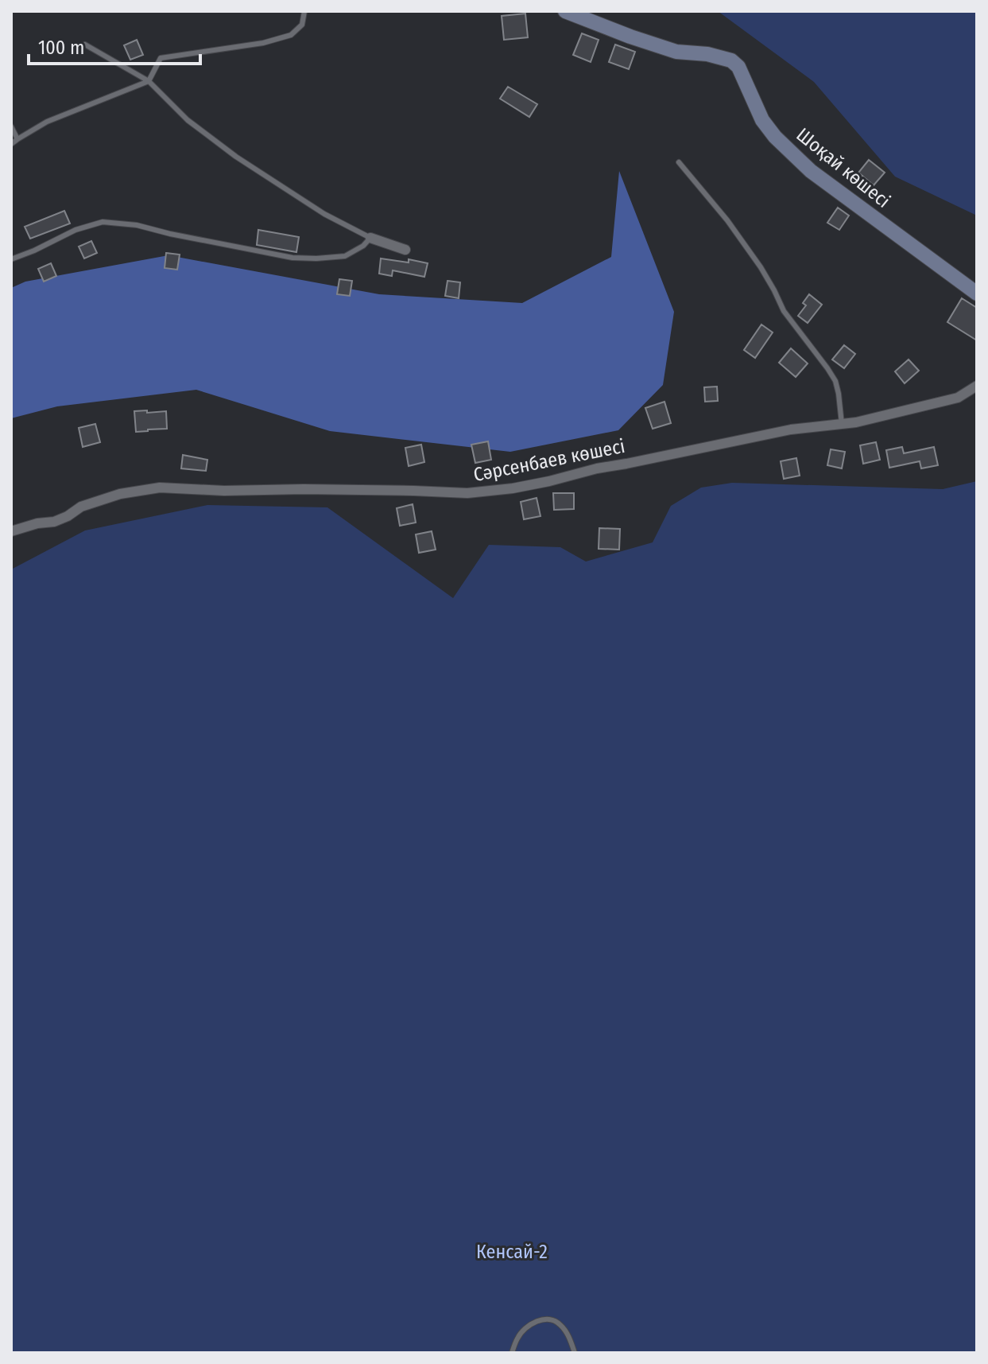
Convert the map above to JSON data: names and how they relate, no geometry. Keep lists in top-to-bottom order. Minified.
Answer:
{"streets":{"street":["Шоқай көшесі","Сәрсенбаев көшесі"]},"parks":["Кенсай-2"],"scale_bar":"100 m"}
